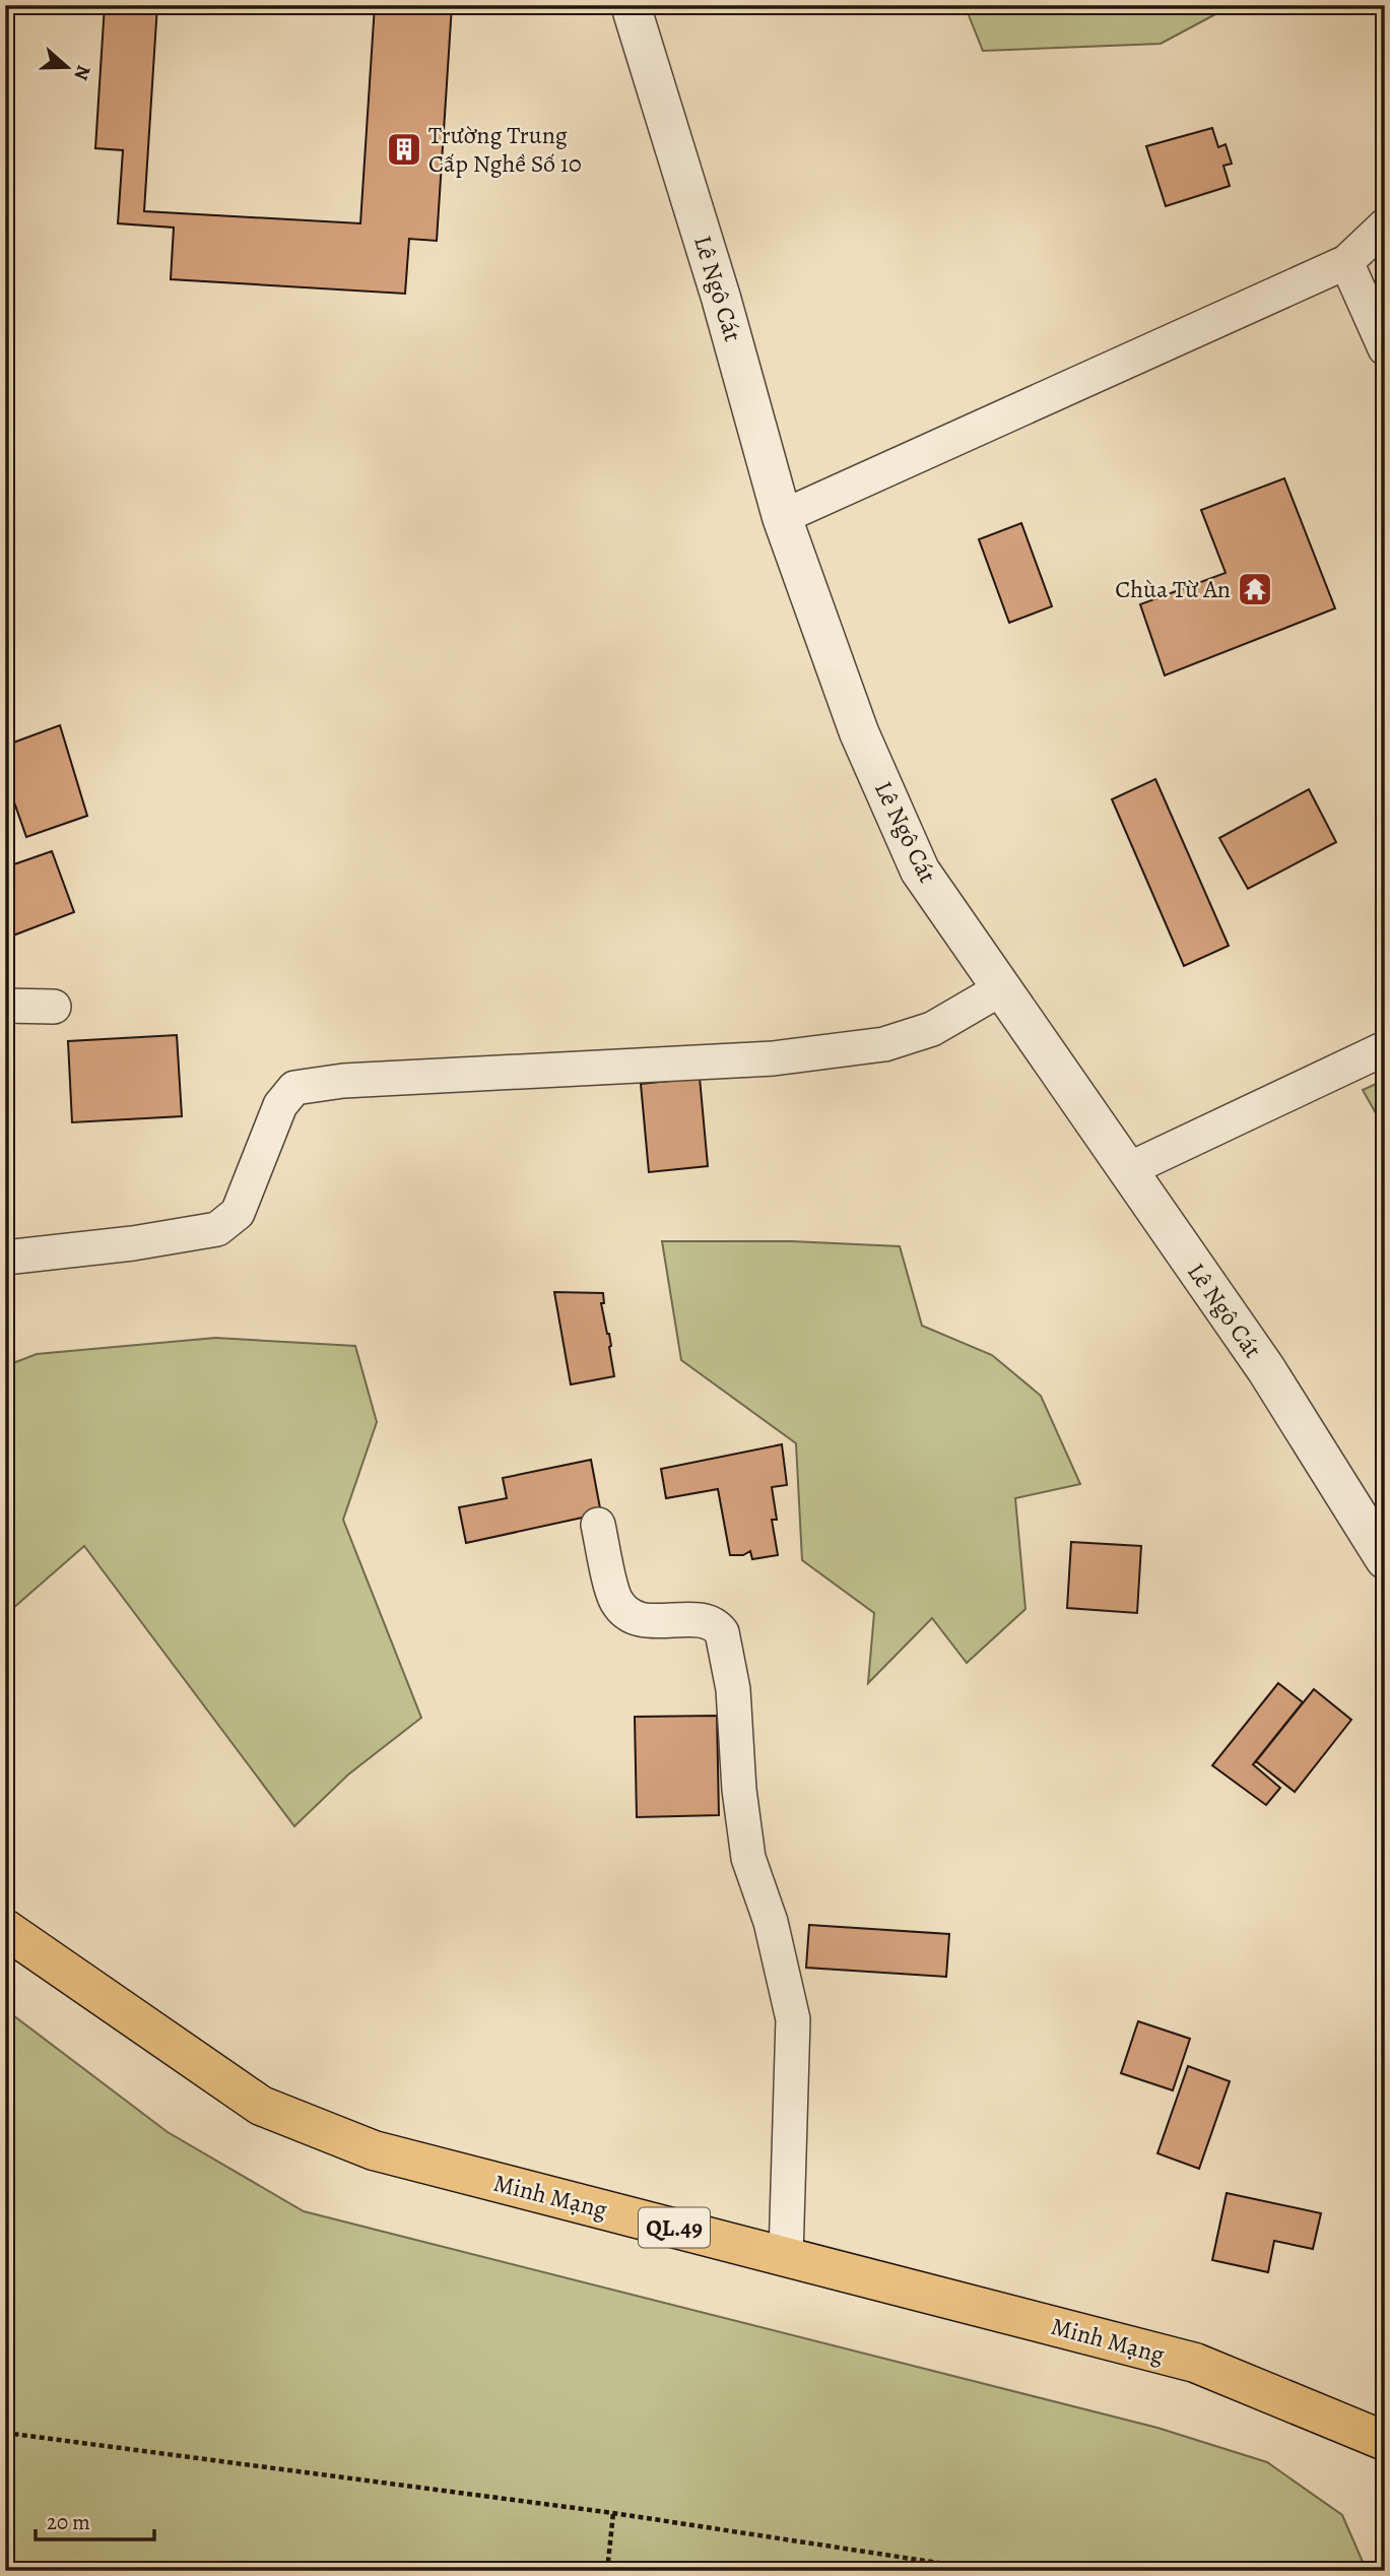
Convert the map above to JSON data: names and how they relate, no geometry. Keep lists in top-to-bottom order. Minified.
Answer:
{"streets":{"highway":["Minh Mạng","QL.49"],"street":["Lê Ngô Cát"]},"places":{"building":["Trường Trung Cấp Nghề Số 10"],"temple":["Chùa Từ An"]},"scale_bar":"20 m","north":"right"}
